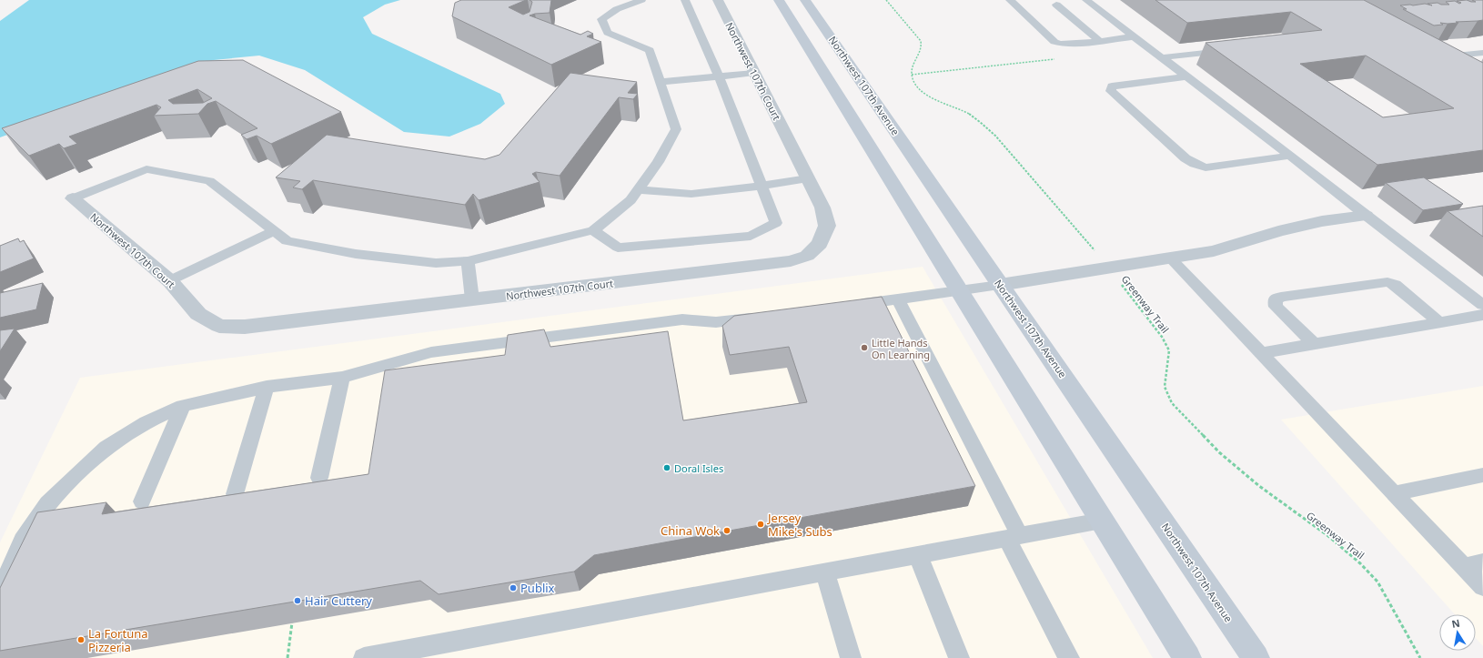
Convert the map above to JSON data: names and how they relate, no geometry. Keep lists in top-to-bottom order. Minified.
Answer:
{"streets":{"main road":["Northwest 107th Avenue"],"street":["Northwest 107th Court"],"path":["Greenway Trail"]},"places":["Little Hands On Learning","Doral Isles","Jersey Mike's Subs","China Wok","Publix","Hair Cuttery","La Fortuna Pizzeria"],"north":"top"}
